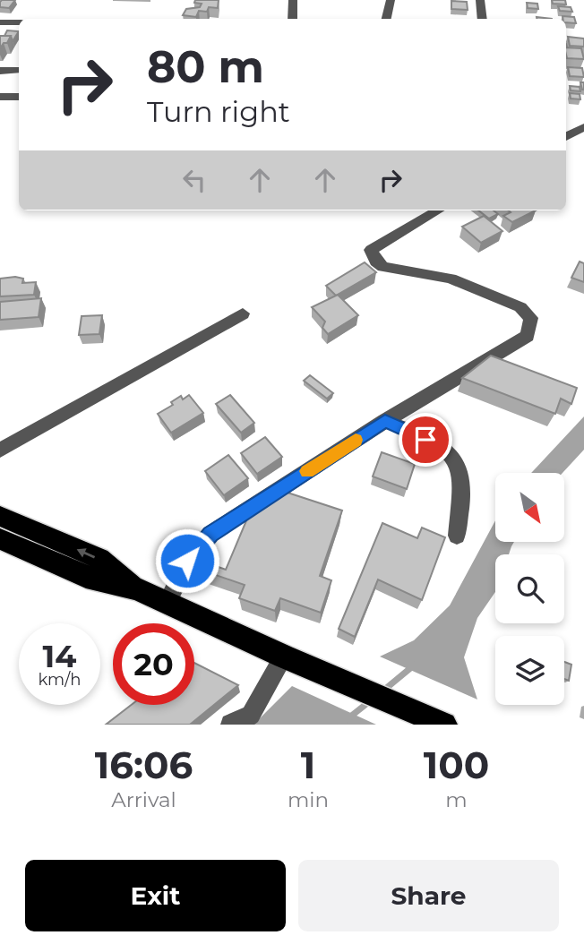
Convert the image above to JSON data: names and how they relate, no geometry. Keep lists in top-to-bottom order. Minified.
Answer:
{"north":"bottom right","page":{"turn":["80 m","Turn right"],"speed":"14 km/h","limit":"20","eta":["16:06","Arrival","1","min","100","m"],"buttons":["Exit","Share"]}}
